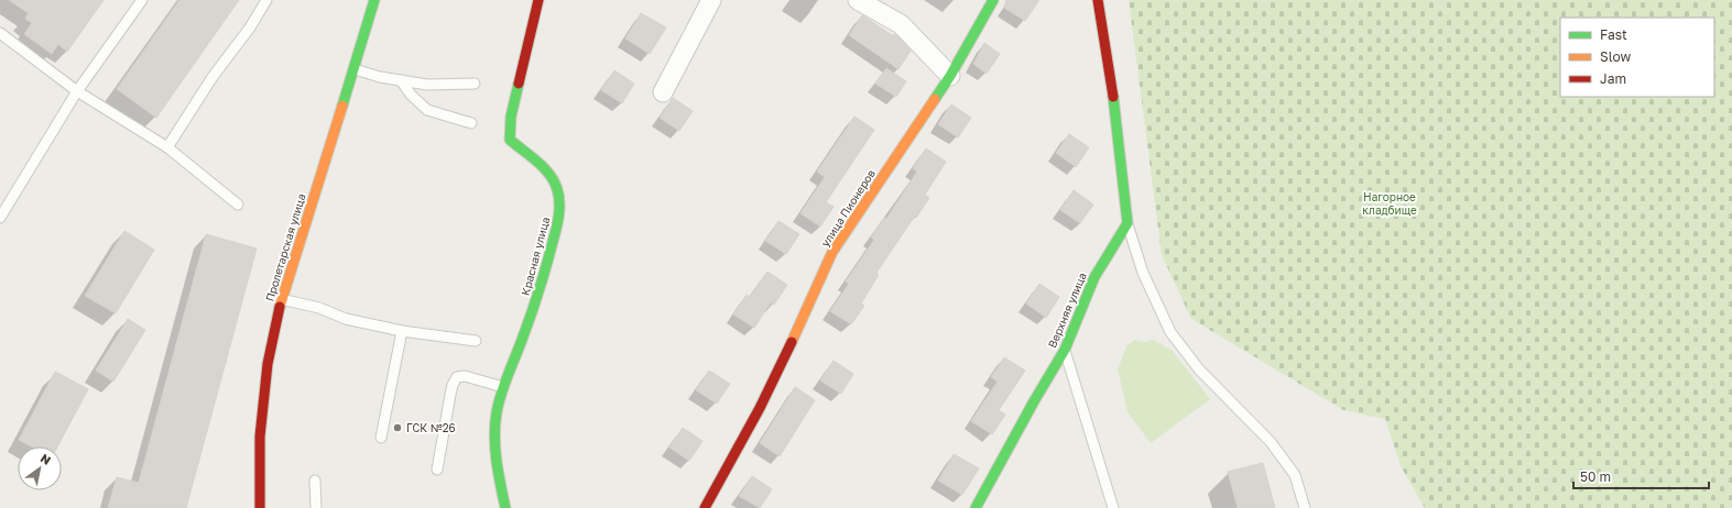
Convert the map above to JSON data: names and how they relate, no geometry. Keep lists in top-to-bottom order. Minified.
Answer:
{"streets":{"street":["улица Пионеров","Пролетарская улица","Красная улица","Верхняя улица"]},"parks":["Нагорное кладбище"],"places":["ГСК №26"],"legend":["Fast","Slow","Jam"],"scale_bar":"50 m","north":"top right"}
